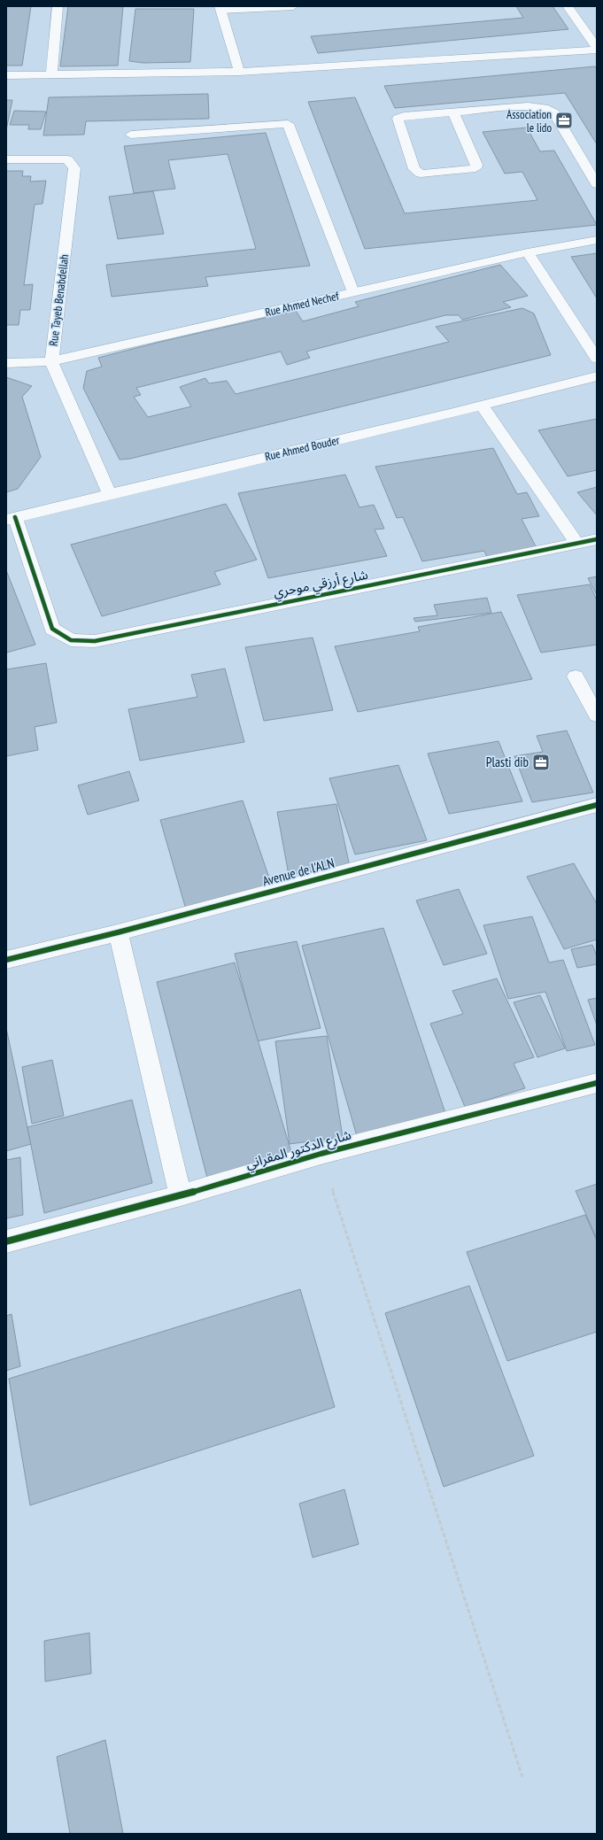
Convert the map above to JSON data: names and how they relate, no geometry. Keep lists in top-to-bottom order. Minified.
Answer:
{"streets":{"street":["Rue Tayeb Benabdellah","Rue Ahmed Nechef","Rue Ahmed Bouder","شارع أرزقي موحري","Avenue de l'ALN","شارع الدكتور المقراني"]},"crossings":[["Rue Tayeb Benabdellah","Rue Ahmed Nechef"],["Rue Tayeb Benabdellah","Rue Ahmed Bouder"],["Rue Ahmed Bouder","شارع أرزقي موحري"]],"places":{"office":["Association le lido","Plasti dib"]}}
